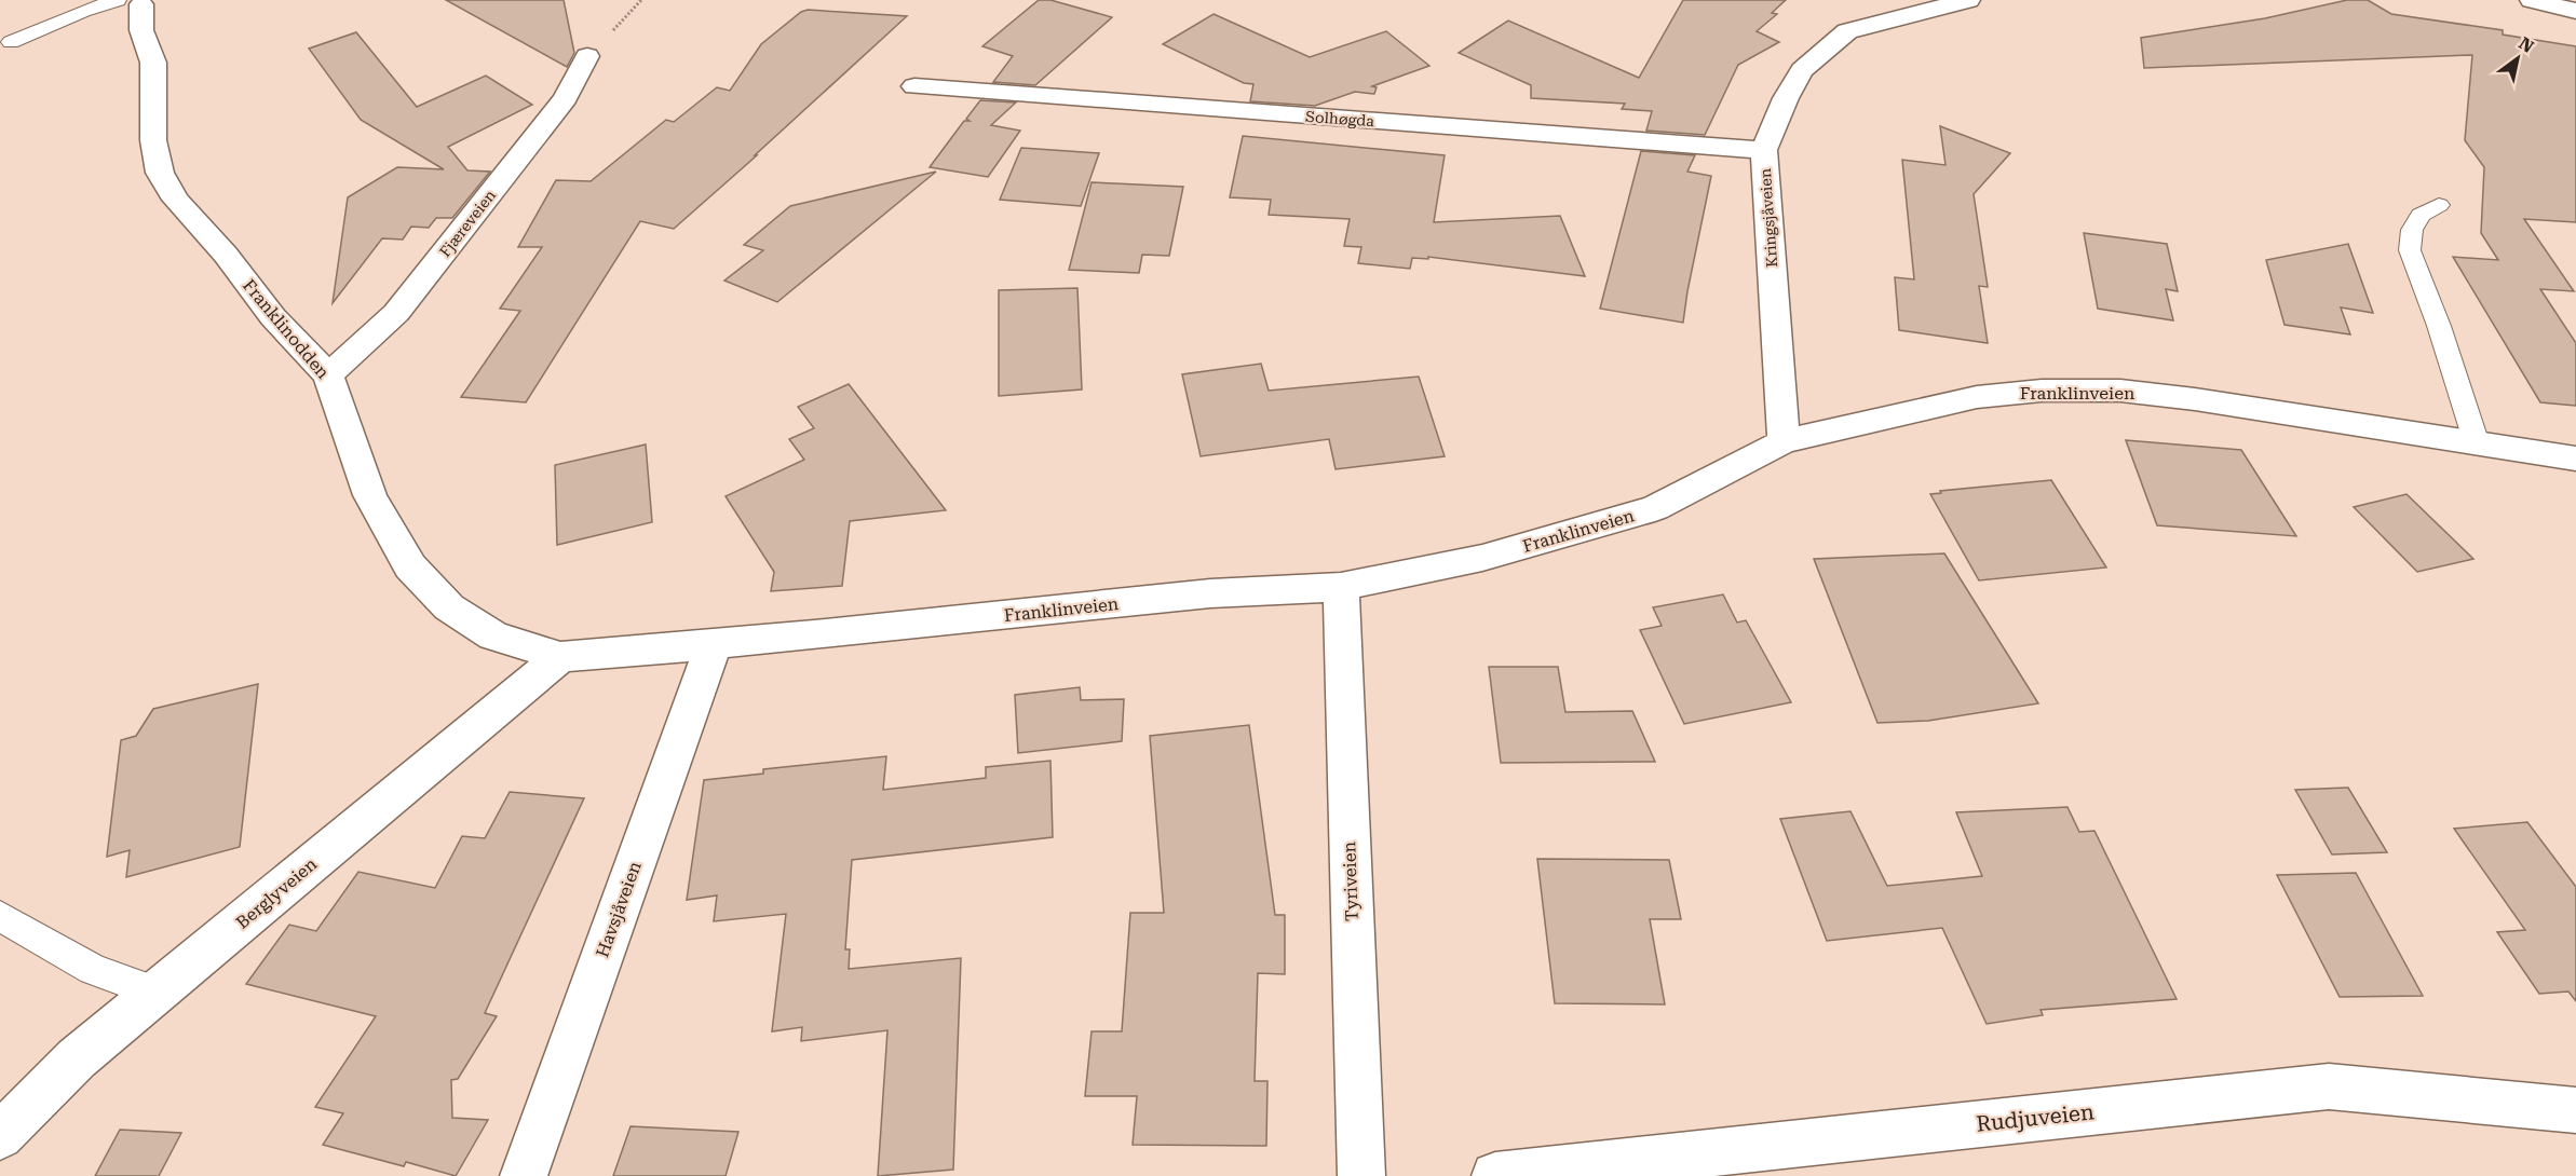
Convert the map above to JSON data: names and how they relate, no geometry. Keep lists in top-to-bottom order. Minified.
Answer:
{"streets":{"street":["Solhøgda","Kringsjåveien","Fjæreveien","Franklinodden","Franklinveien","Tyriveien","Berglyveien","Havsjåveien","Rudjuveien"]},"crossings":[["Solhøgda","Kringsjåveien"],["Kringsjåveien","Franklinveien"],["Fjæreveien","Franklinodden"],["Franklinodden","Franklinveien"],["Franklinodden","Berglyveien"],["Franklinveien","Tyriveien"],["Franklinveien","Berglyveien"],["Franklinveien","Havsjåveien"]],"north":"top right"}
